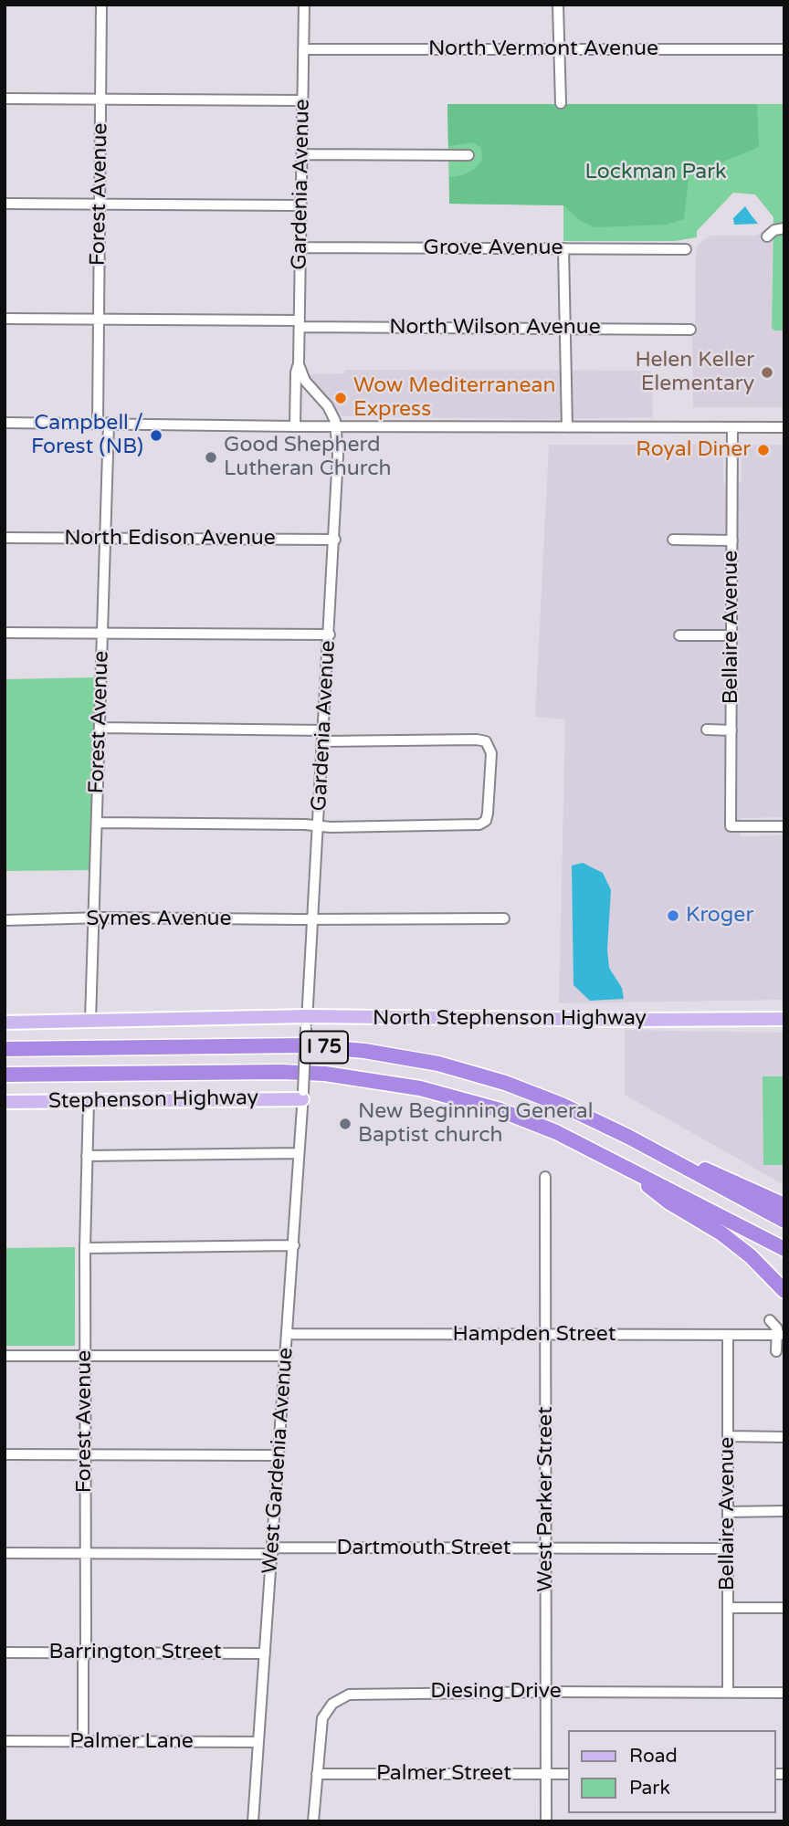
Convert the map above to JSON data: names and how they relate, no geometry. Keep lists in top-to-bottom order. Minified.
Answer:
{"streets":{"highway":["I 75"],"main road":["North Stephenson Highway","Stephenson Highway"],"street":["North Vermont Avenue","Gardenia Avenue","Forest Avenue","Grove Avenue","North Wilson Avenue","North Edison Avenue","Bellaire Avenue","Symes Avenue","Hampden Street","West Gardenia Avenue","West Parker Street","Dartmouth Street","Barrington Street","Diesing Drive","Palmer Lane","Palmer Street"]},"crossings":[["North Vermont Avenue","Gardenia Avenue"],["Gardenia Avenue","Grove Avenue"],["Gardenia Avenue","North Wilson Avenue"],["Gardenia Avenue","North Edison Avenue"],["Gardenia Avenue","Symes Avenue"],["Gardenia Avenue","North Stephenson Highway"],["Gardenia Avenue","Stephenson Highway"],["Gardenia Avenue","West Gardenia Avenue"],["Forest Avenue","North Wilson Avenue"],["Forest Avenue","North Edison Avenue"],["Forest Avenue","Symes Avenue"],["Forest Avenue","North Stephenson Highway"],["Forest Avenue","Stephenson Highway"],["Forest Avenue","Dartmouth Street"],["Forest Avenue","Barrington Street"],["Forest Avenue","Palmer Lane"],["Bellaire Avenue","Hampden Street"],["Bellaire Avenue","Dartmouth Street"],["Bellaire Avenue","Diesing Drive"],["Stephenson Highway","West Gardenia Avenue"],["Hampden Street","West Gardenia Avenue"],["Hampden Street","West Parker Street"],["West Gardenia Avenue","Dartmouth Street"],["West Gardenia Avenue","Barrington Street"],["West Gardenia Avenue","Palmer Lane"],["West Parker Street","Dartmouth Street"],["West Parker Street","Diesing Drive"],["West Parker Street","Palmer Street"],["Diesing Drive","Palmer Street"]],"parks":["Lockman Park"],"places":["Helen Keller Elementary","Wow Mediterranean Express","Campbell / Forest (NB)","Royal Diner","Good Shepherd Lutheran Church","Kroger","New Beginning General Baptist church"],"legend":["Road","Park"]}
